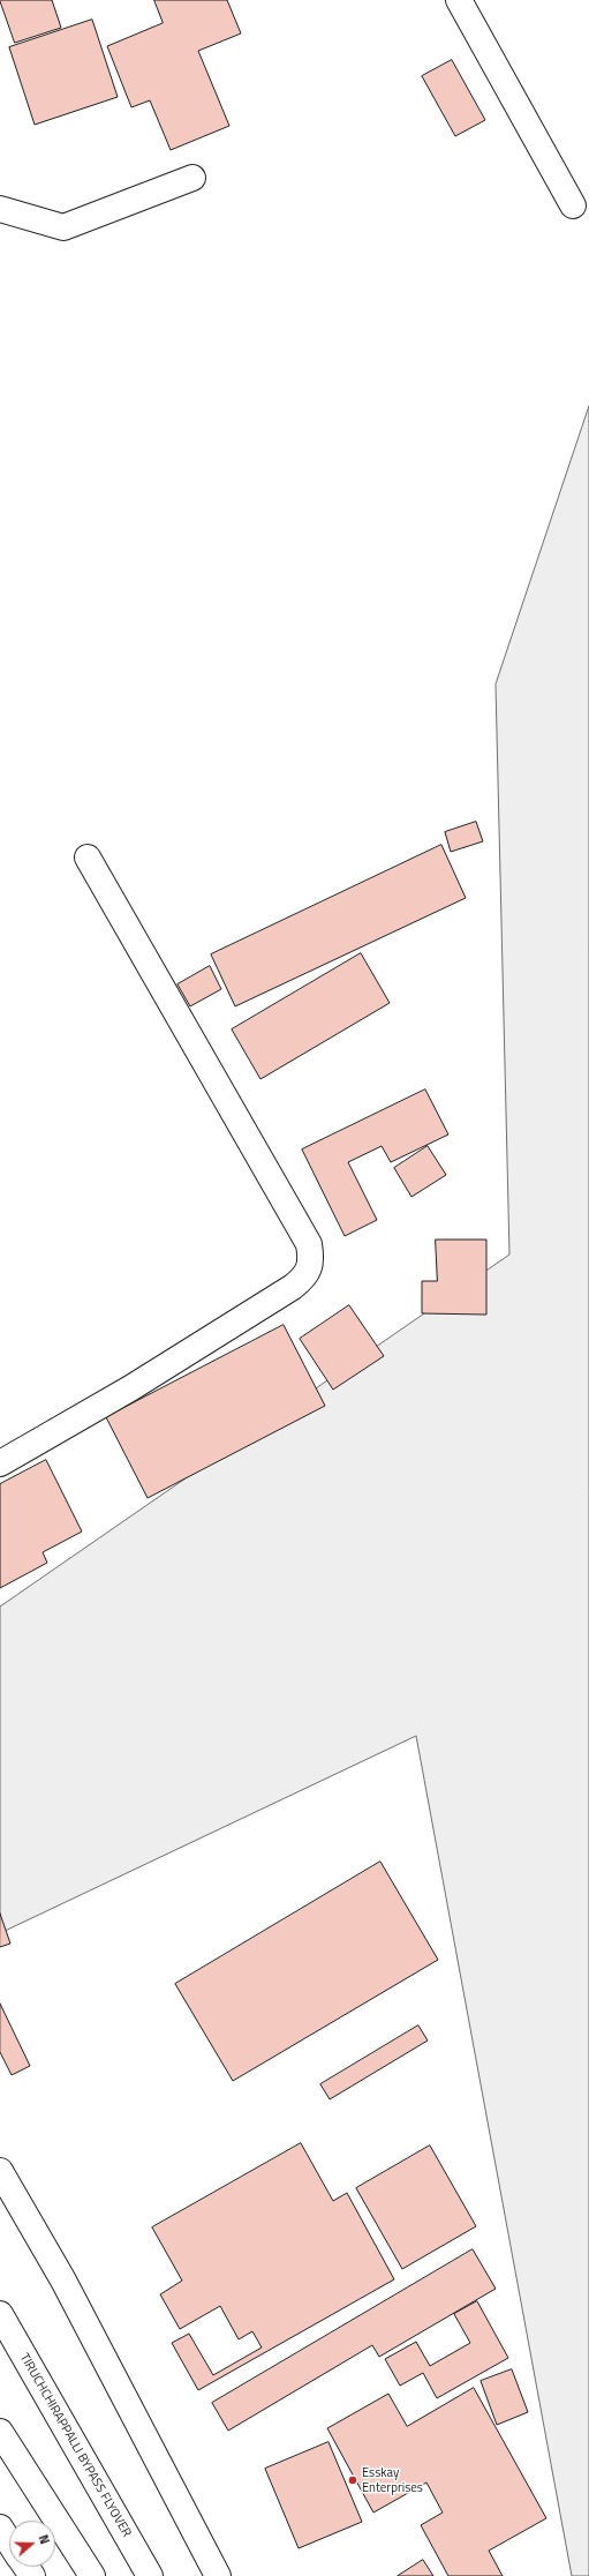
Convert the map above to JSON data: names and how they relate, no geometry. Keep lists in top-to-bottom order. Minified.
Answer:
{"streets":{"main road":["TIRUCHCHIRAPPALLI BYPASS FLYOVER"]},"places":["Esskay Enterprises"],"north":"right"}
